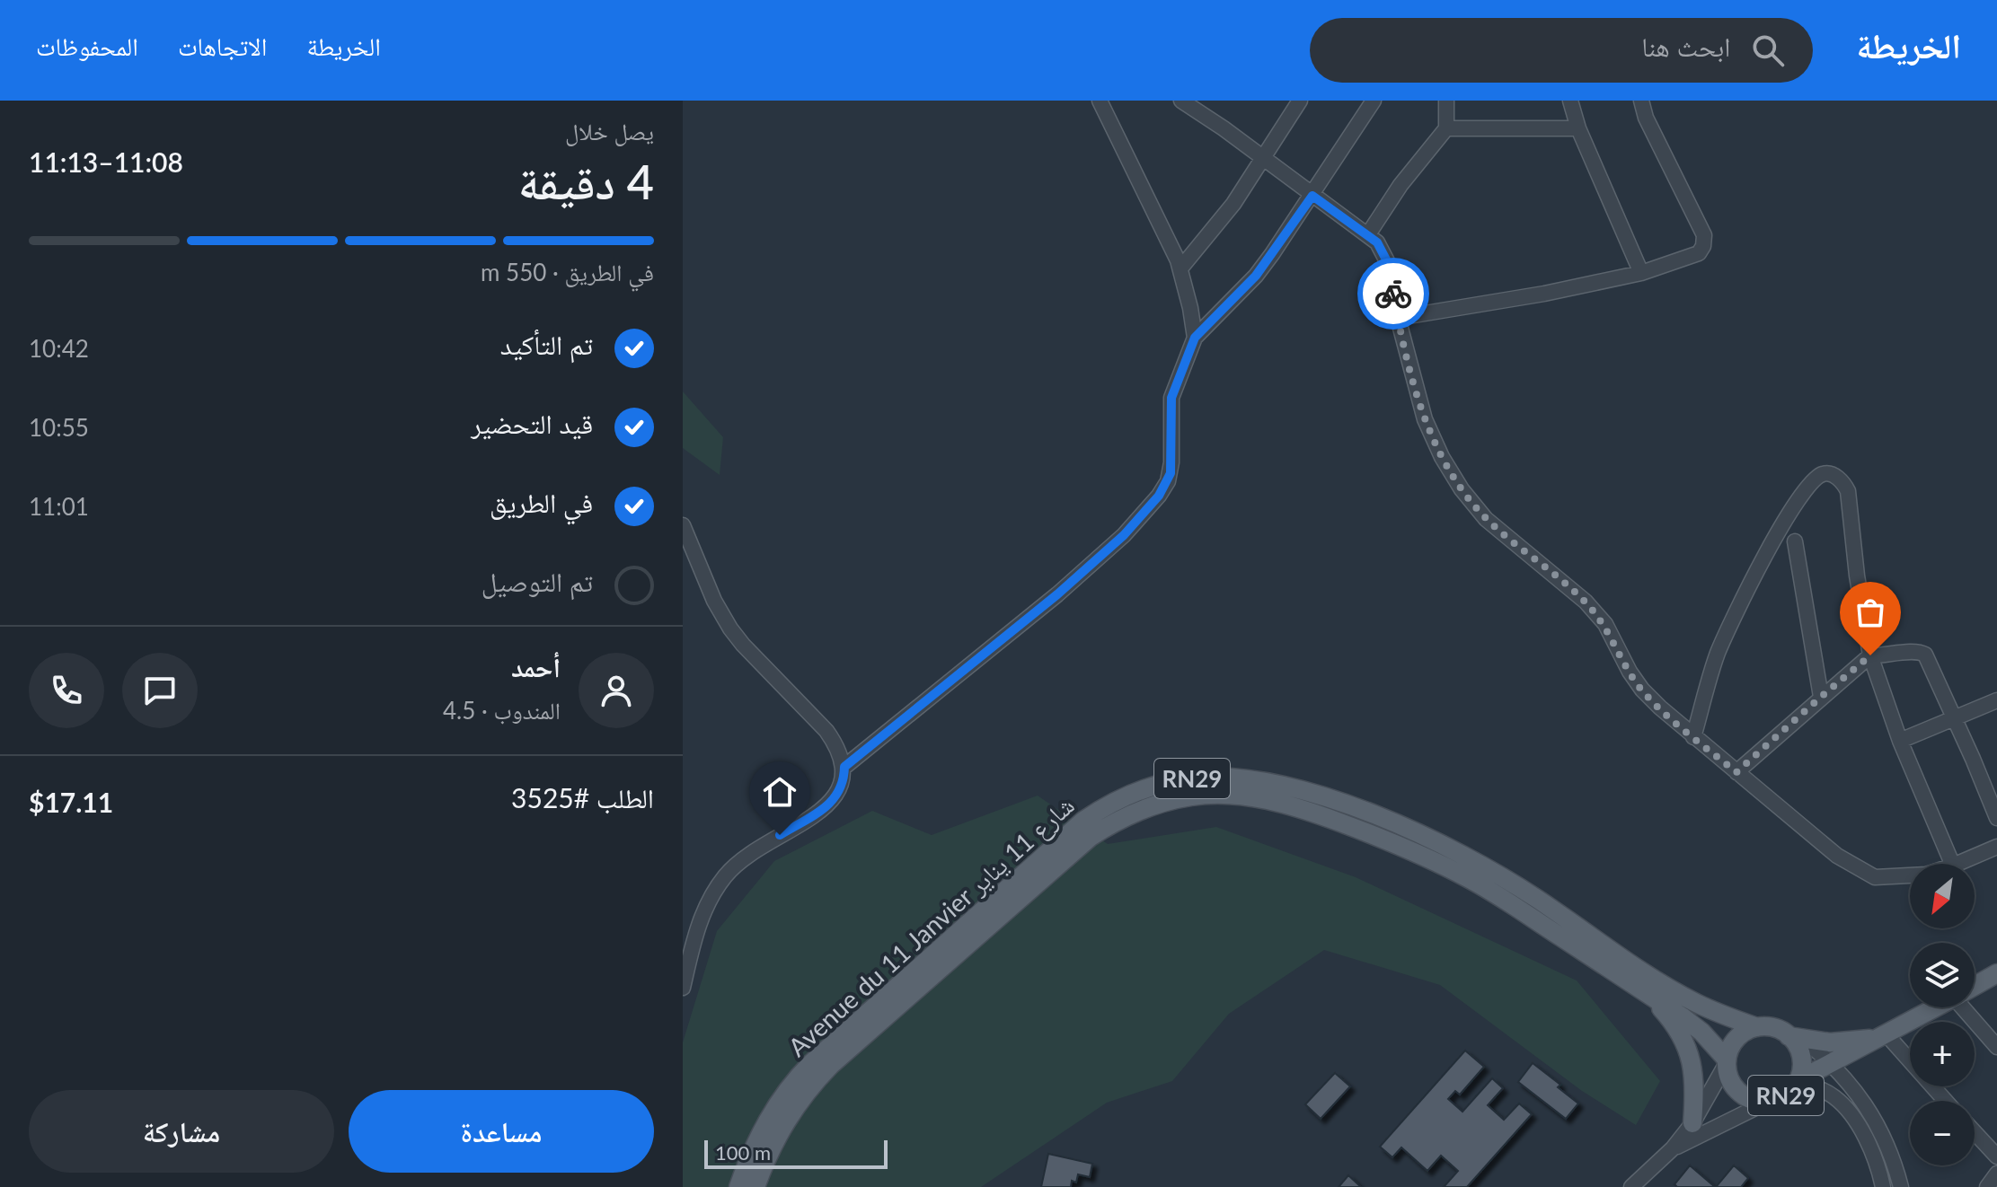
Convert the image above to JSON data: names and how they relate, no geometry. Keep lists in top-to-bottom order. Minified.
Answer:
{"streets":{"main road":["RN29","Avenue du 11 Janvier شارع 11 يناير"]},"crossings":[["RN29","Avenue du 11 Janvier شارع 11 يناير"]],"scale_bar":"100 m","north":"bottom left","page":{"header":"الخريطة","search":"ابحث هنا","nav":["الخريطة","الاتجاهات","المحفوظات"],"heading":["4 دقيقة","يصل خلال","11:08–11:13"],"panel":["أحمد","المندوب · 4.5","الطلب #3525","$17.11"],"bar":"في الطريق · 550 m","list":[["تم التأكيد","10:42"],["قيد التحضير","10:55"],["في الطريق","11:01"],"تم التوصيل"],"map_buttons":["+","−"],"buttons":["مساعدة","مشاركة"],"scale":"100 m"}}
